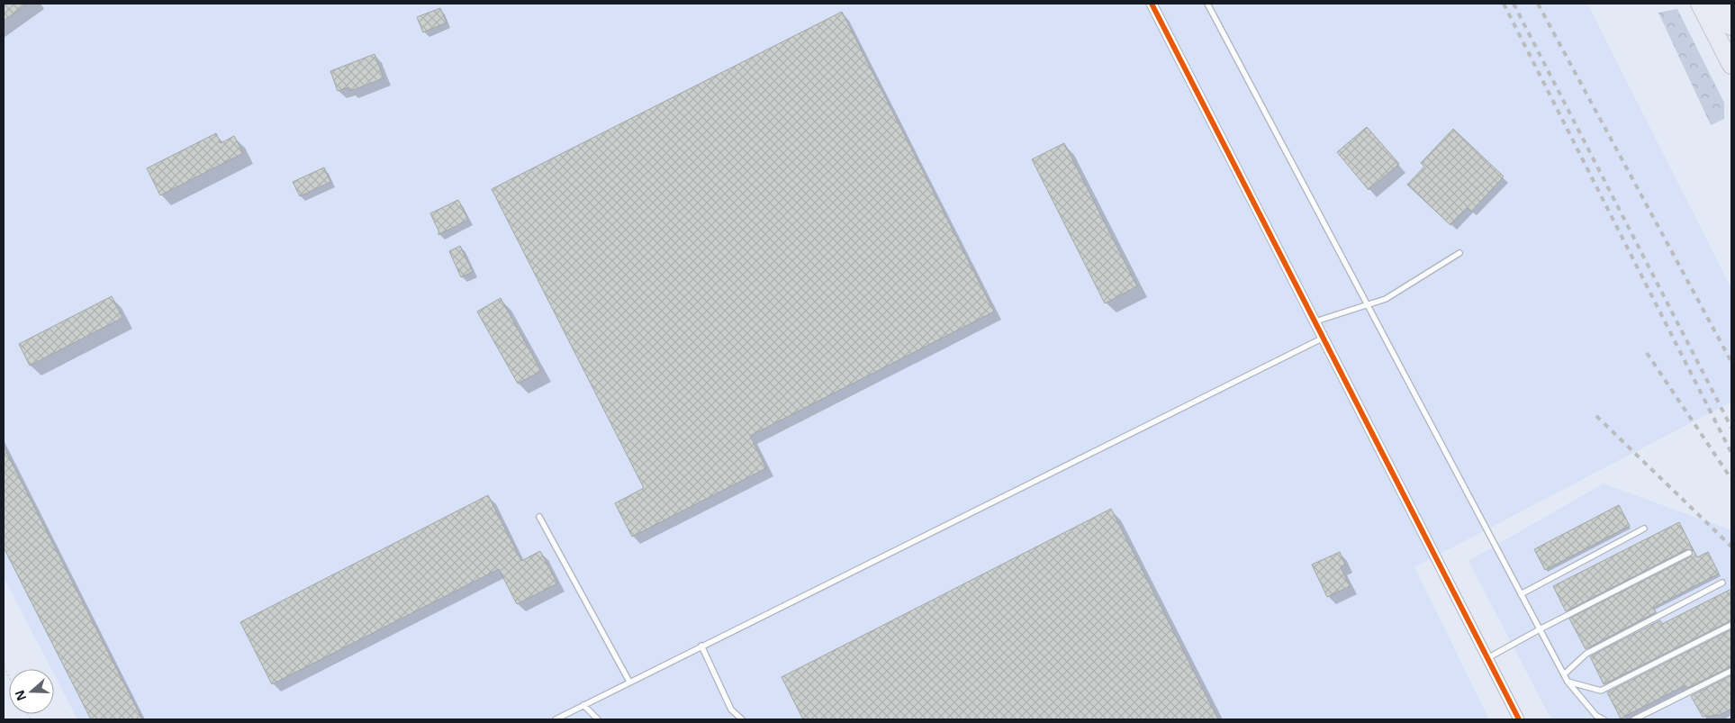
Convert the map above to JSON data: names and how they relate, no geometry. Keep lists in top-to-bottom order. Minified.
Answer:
{"north":"left"}
